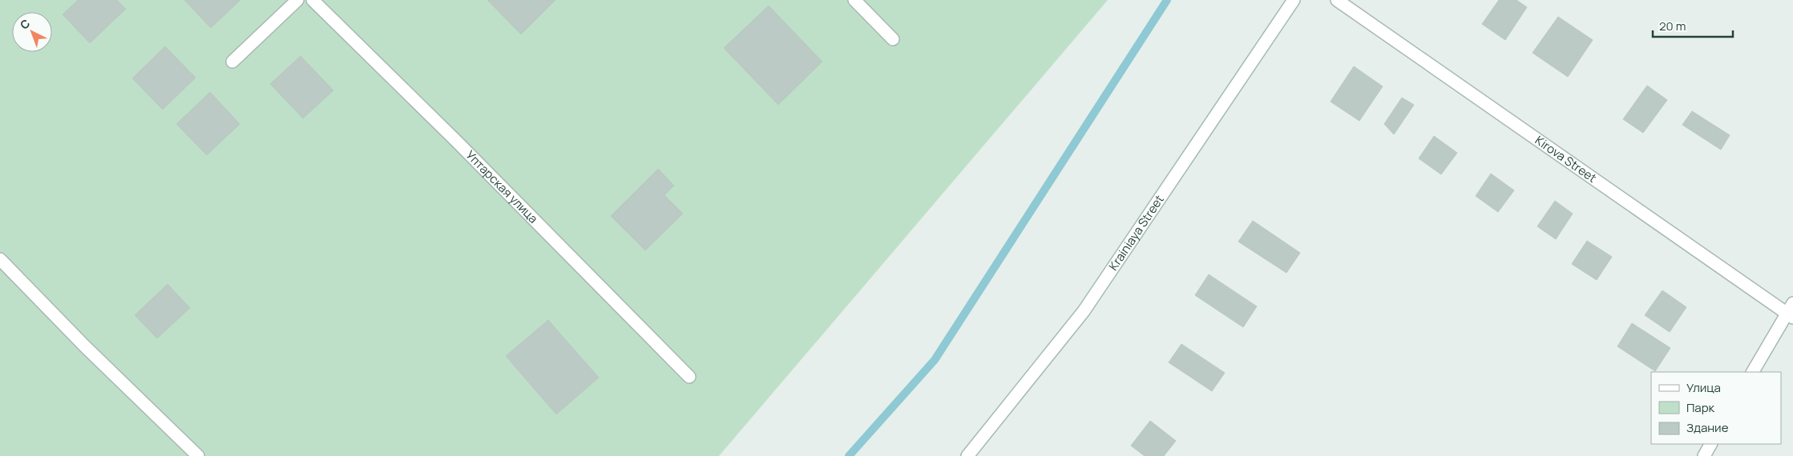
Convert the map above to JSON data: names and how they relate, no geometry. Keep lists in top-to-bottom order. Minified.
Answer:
{"streets":{"street":["Kirova Street","Уптарская улица","Krainiaya Street"]},"legend":["Улица","Парк","Здание"],"scale_bar":"20 m","north":"top left"}
